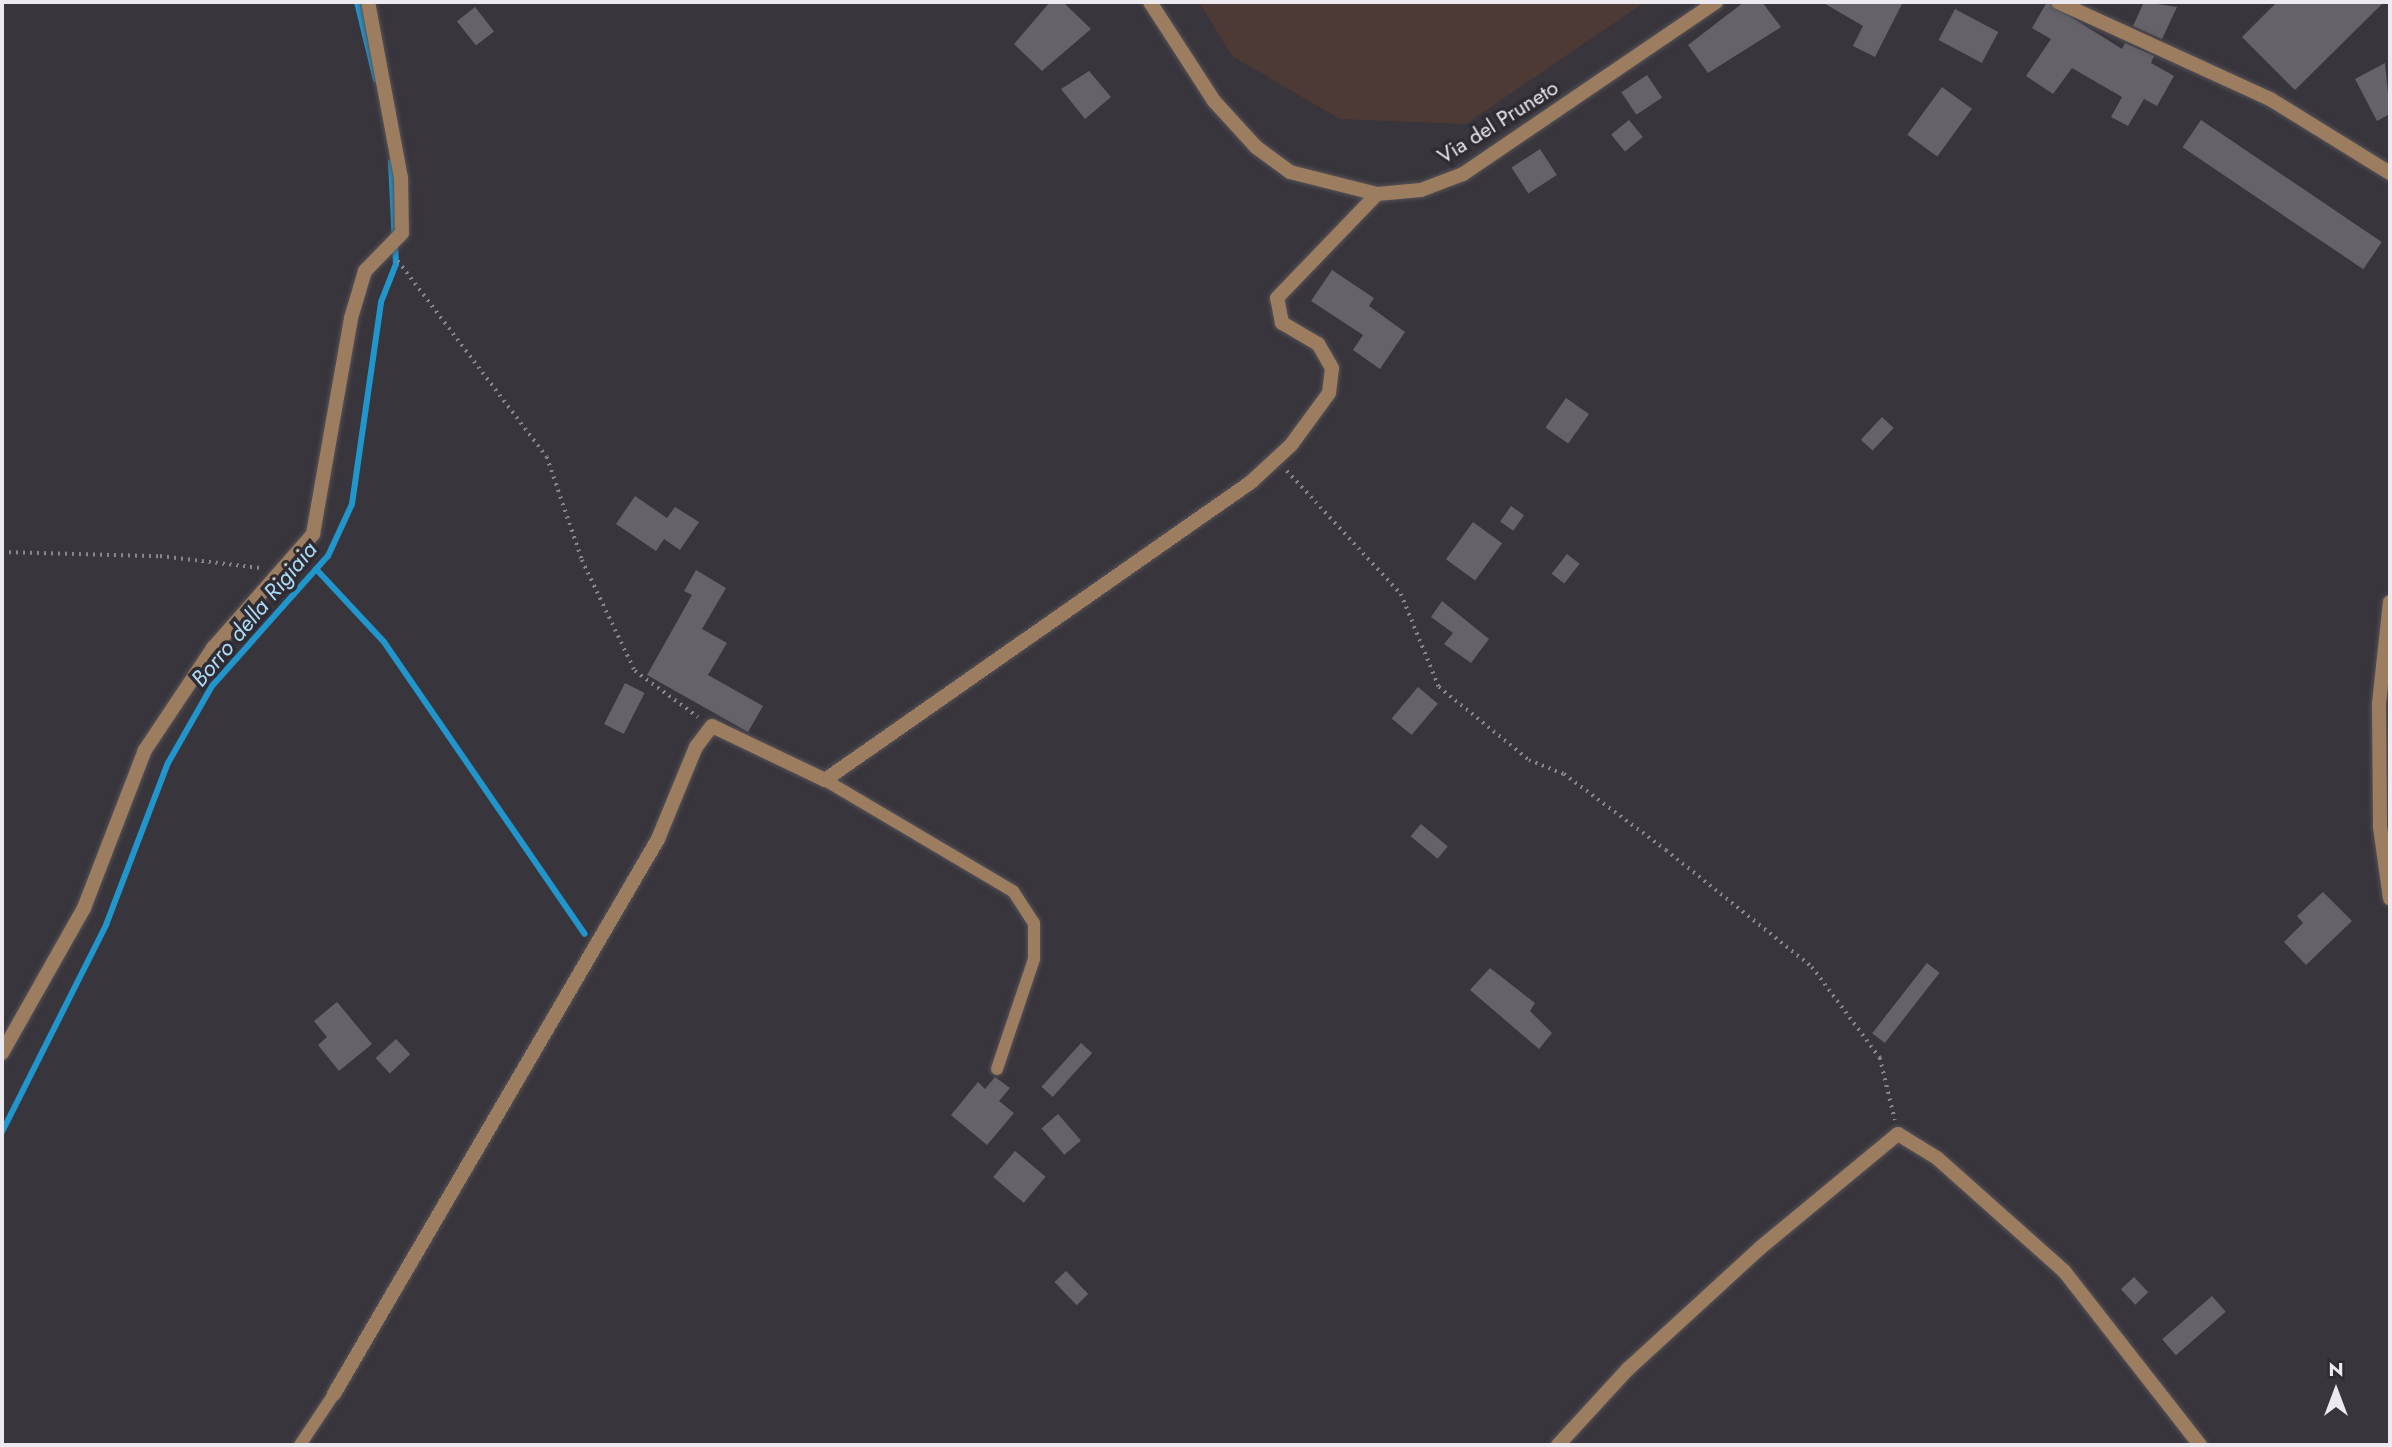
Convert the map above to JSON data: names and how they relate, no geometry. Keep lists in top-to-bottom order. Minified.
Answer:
{"streets":{"street":["Via del Pruneto"]},"water":["Borro della Rigiaia"],"north":"top"}
